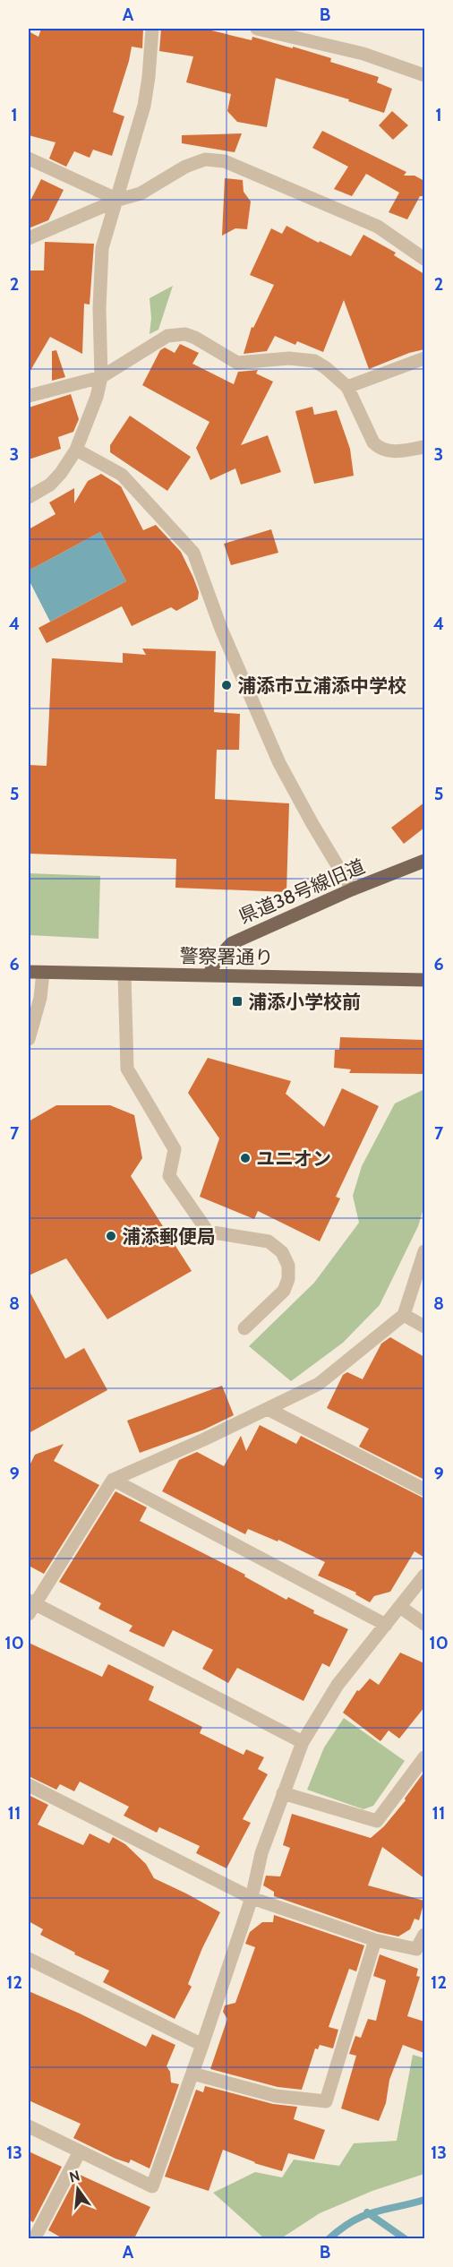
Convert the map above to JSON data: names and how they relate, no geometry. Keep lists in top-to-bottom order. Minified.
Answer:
{"streets":{"main road":["県道38号線旧道","警察署通り"]},"crossings":[["県道38号線旧道","警察署通り"]],"places":{"other":["浦添市立浦添中学校","ユニオン","浦添郵便局"],"transit":["浦添小学校前"]},"north":"top","grid":{"columns":["A","B"],"rows":["1","2","3","4","5","6","7","8","9","10","11","12","13"]}}
